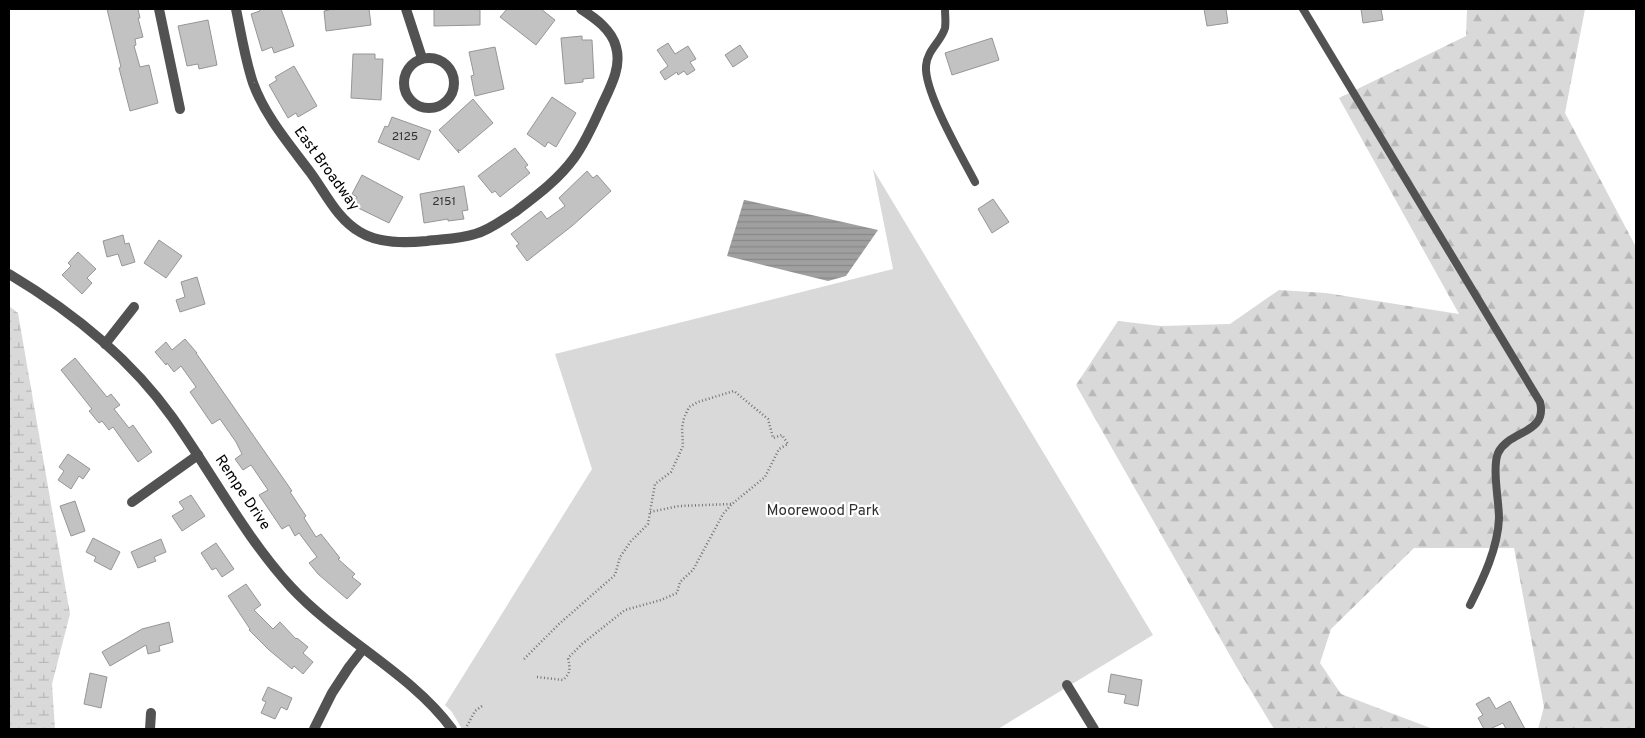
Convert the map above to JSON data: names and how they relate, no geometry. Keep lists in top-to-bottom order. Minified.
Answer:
{"streets":{"street":["East Broadway","Rempe Drive"]},"parks":["Moorewood Park"],"house_numbers":["2125","2151"]}
